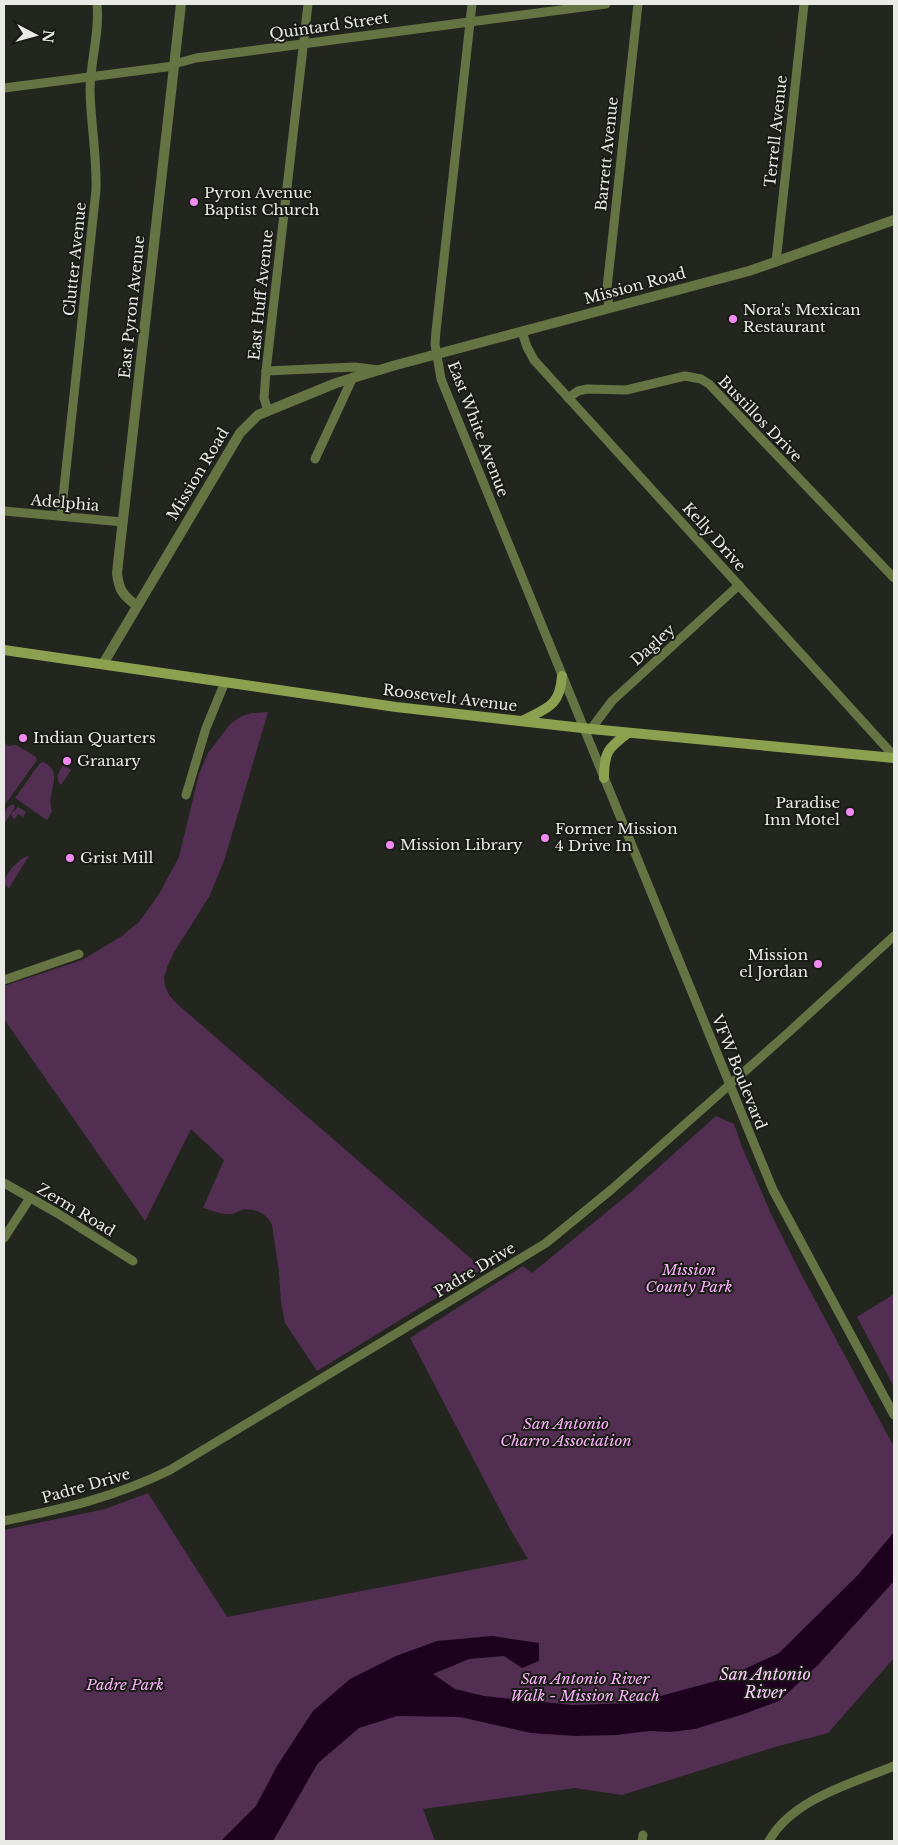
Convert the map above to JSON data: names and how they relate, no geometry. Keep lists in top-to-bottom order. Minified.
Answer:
{"streets":{"main road":["Roosevelt Avenue"],"street":["Quintard Street","Terrell Avenue","Barrett Avenue","Clutter Avenue","Mission Road","East Huff Avenue","East Pyron Avenue","Bustillos Drive","East White Avenue","Adelphia","Kelly Drive","Dagley","VFW Boulevard","Zerm Road","Padre Drive"]},"crossings":[["Quintard Street","Clutter Avenue"],["Quintard Street","East Huff Avenue"],["Quintard Street","East Pyron Avenue"],["Quintard Street","East White Avenue"],["Terrell Avenue","Mission Road"],["Barrett Avenue","Mission Road"],["Clutter Avenue","Adelphia"],["Mission Road","East Huff Avenue"],["Mission Road","East Pyron Avenue"],["Mission Road","East White Avenue"],["Mission Road","Kelly Drive"],["Mission Road","Roosevelt Avenue"],["East Pyron Avenue","Adelphia"],["Bustillos Drive","Kelly Drive"],["East White Avenue","Dagley"],["East White Avenue","Roosevelt Avenue"],["East White Avenue","VFW Boulevard"],["Kelly Drive","Dagley"],["Kelly Drive","Roosevelt Avenue"],["Dagley","Roosevelt Avenue"],["Dagley","VFW Boulevard"],["Roosevelt Avenue","VFW Boulevard"],["VFW Boulevard","Padre Drive"]],"water":["San Antonio River"],"parks":["Mission County Park","San Antonio Charro Association","San Antonio River Walk - Mission Reach","Padre Park"],"places":["Pyron Avenue Baptist Church","Nora's Mexican Restaurant","Indian Quarters","Granary","Paradise Inn Motel","Former Mission 4 Drive In","Mission Library","Grist Mill","Mission el Jordan"],"north":"right"}
